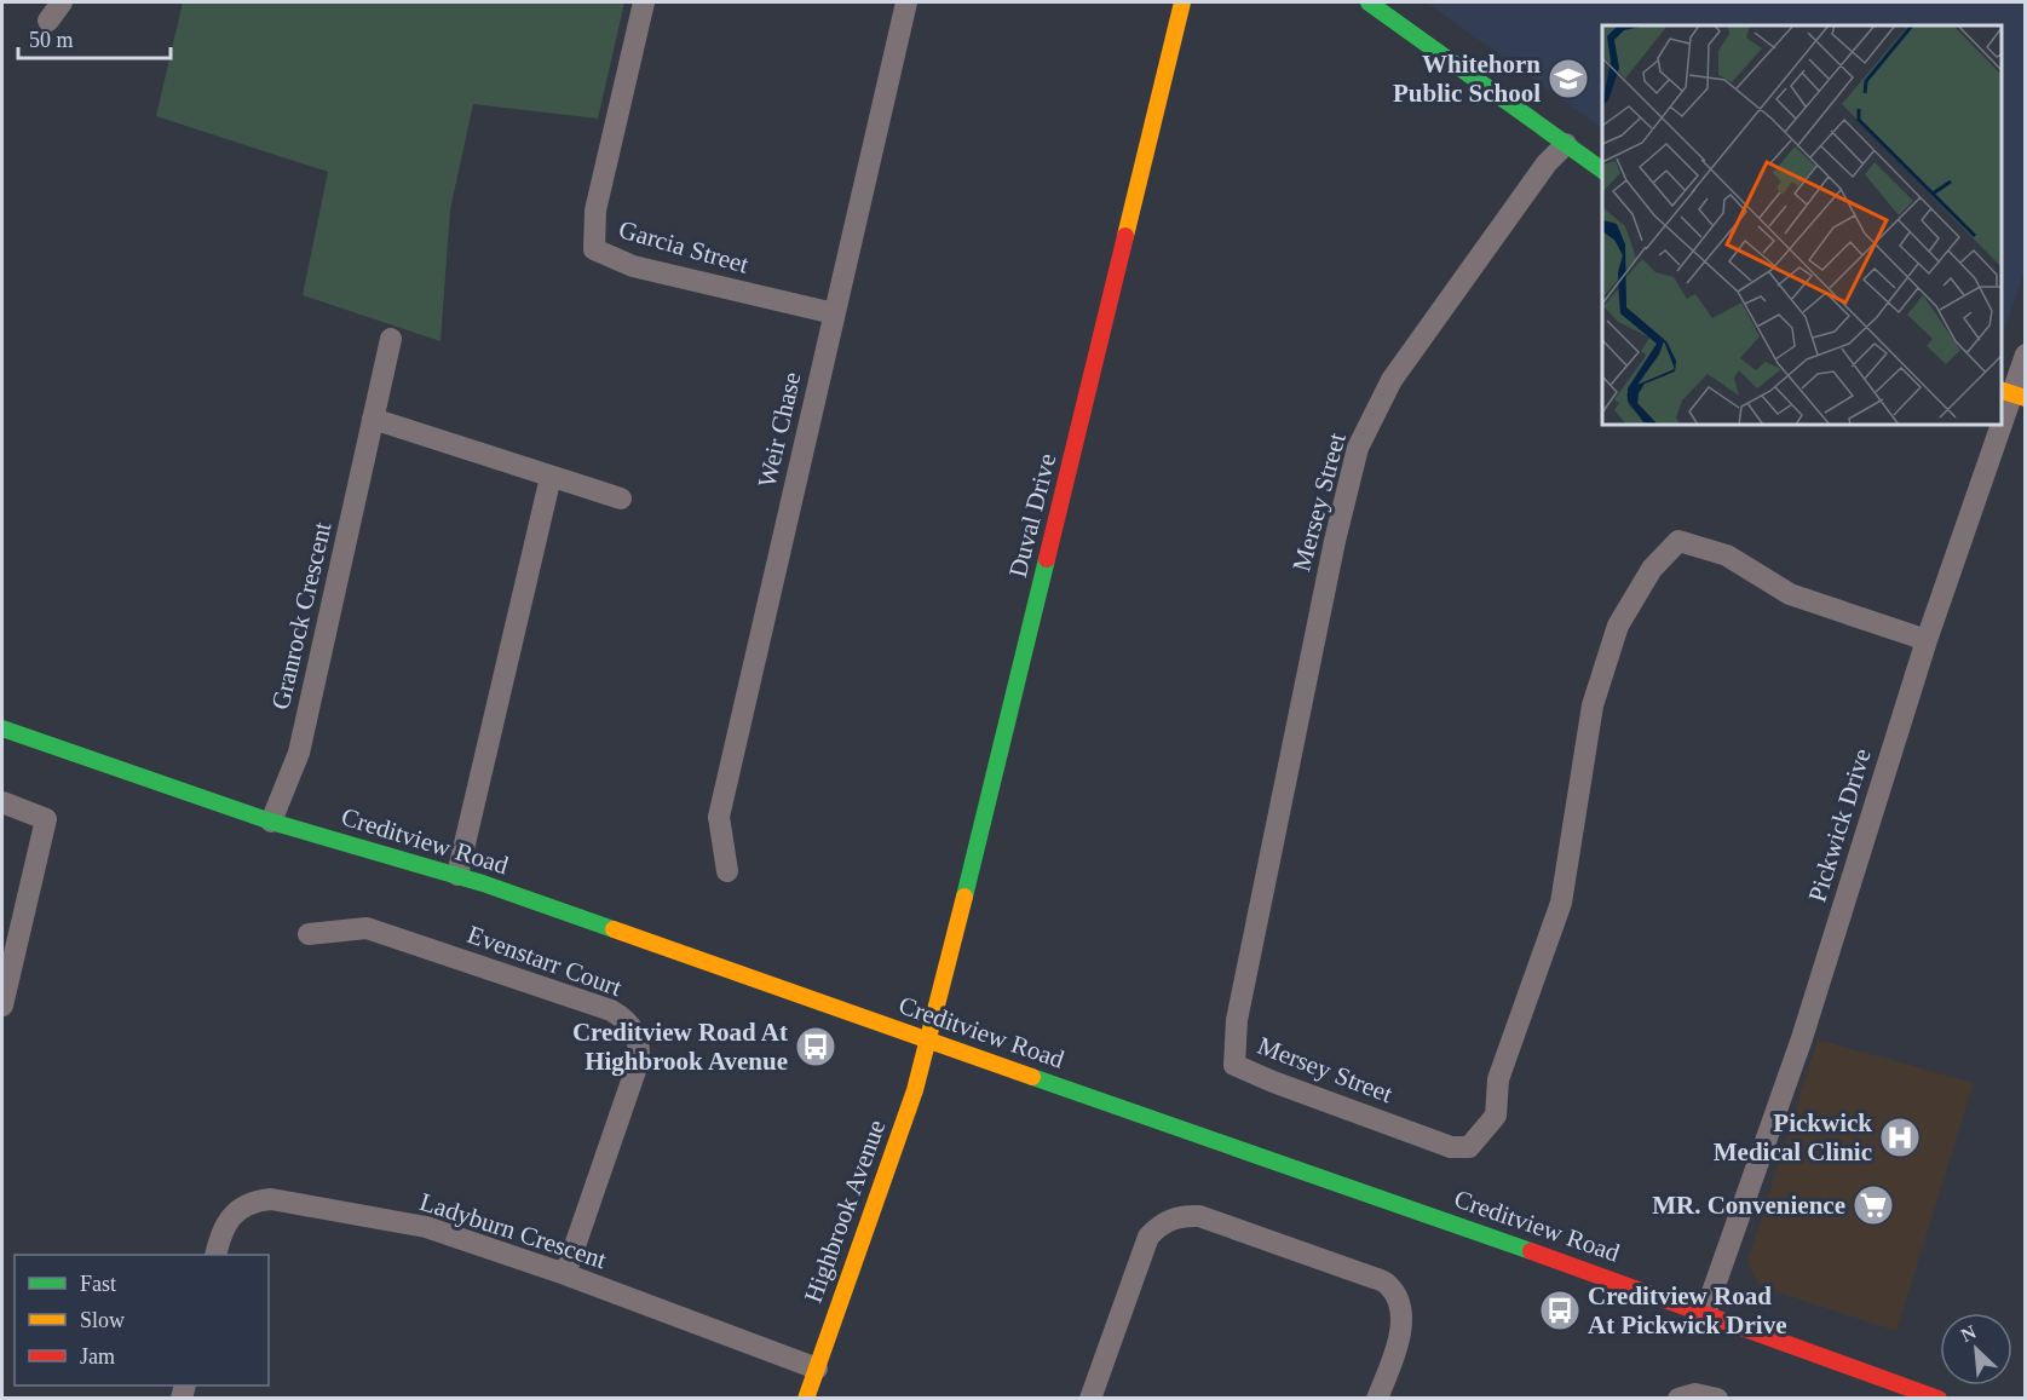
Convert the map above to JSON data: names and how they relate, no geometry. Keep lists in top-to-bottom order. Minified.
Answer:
{"streets":{"main road":["Duval Drive","Creditview Road","Highbrook Avenue"],"street":["Garcia Street","Weir Chase","Mersey Street","Granrock Crescent","Pickwick Drive","Evenstarr Court","Ladyburn Crescent"]},"crossings":[["Garcia Street","Weir Chase"],["Mersey Street","Pickwick Drive"],["Duval Drive","Creditview Road"],["Duval Drive","Highbrook Avenue"],["Granrock Crescent","Creditview Road"],["Pickwick Drive","Creditview Road"],["Creditview Road","Highbrook Avenue"],["Evenstarr Court","Ladyburn Crescent"],["Highbrook Avenue","Ladyburn Crescent"]],"places":{"school or university":["Whitehorn Public School"],"bus stop":["Creditview Road At Highbrook Avenue","Creditview Road At Pickwick Drive"],"hospital":["Pickwick Medical Clinic"],"supermarket":["MR. Convenience"]},"legend":["Fast","Slow","Jam"],"scale_bar":"50 m","north":"top left"}
